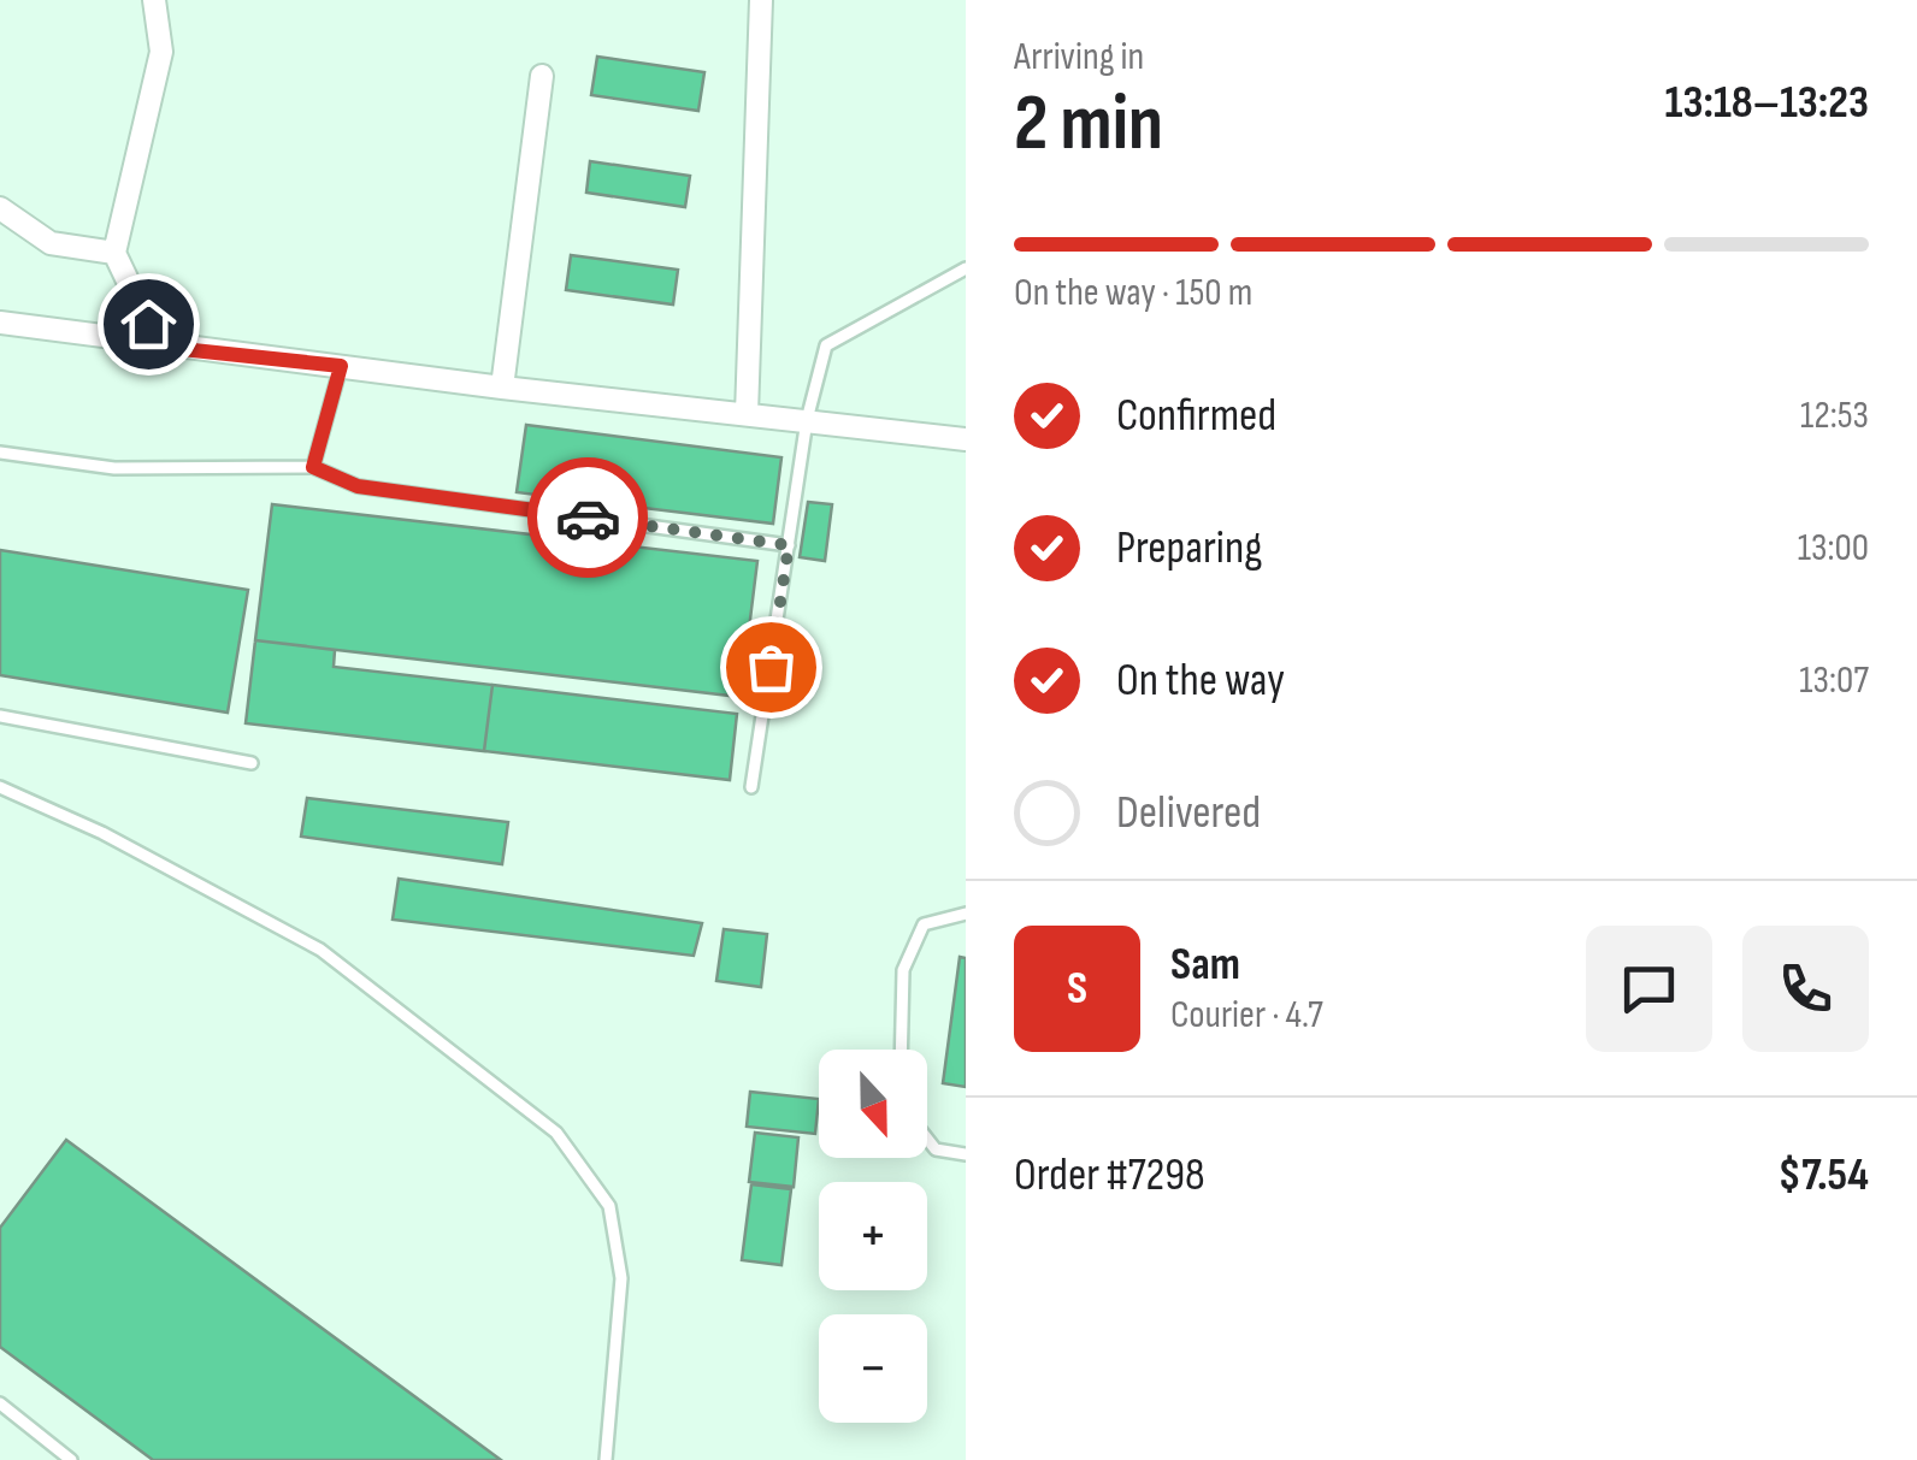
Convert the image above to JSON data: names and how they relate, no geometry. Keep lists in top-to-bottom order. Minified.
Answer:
{"north":"bottom","page":{"heading":["2 min","Arriving in","13:18–13:23"],"panel":["Sam","Courier · 4.7","Order #7298","$7.54"],"bar":"On the way · 150 m","list":[["Confirmed","12:53"],["Preparing","13:00"],["On the way","13:07"],"Delivered"],"round":"S","map_buttons":["+","−"]}}
